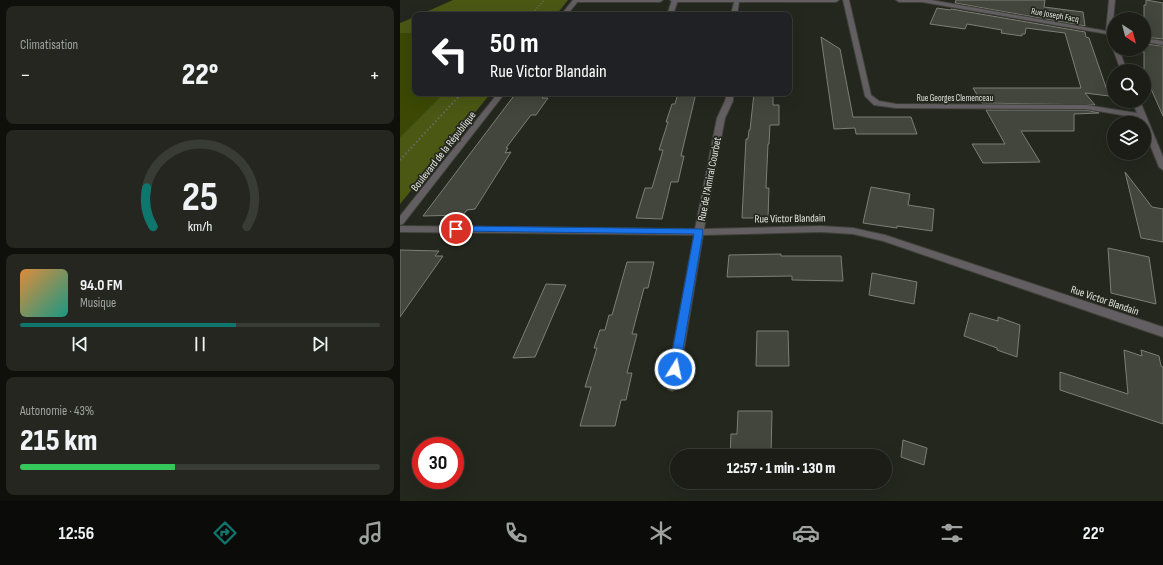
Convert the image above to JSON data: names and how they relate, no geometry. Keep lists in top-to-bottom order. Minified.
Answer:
{"streets":{"street":["Rue Joseph Facq","Rue Georges Clemenceau","Boulevard de la République","Rue de l'Amiral Courbet","Rue Victor Blandain"]},"crossings":[["Rue de l'Amiral Courbet","Rue Victor Blandain"]],"north":"bottom right","page":{"tile":["Climatisation",["Autonomie · 43%","215 km"]],"turn":["50 m","Rue Victor Blandain"],"heat":["−","22°","+"],"song":["94.0 FM","Musique"],"limit":"30","trip":"12:57 · 1 min · 130 m","tabs":["12:56","22°"],"gauge":["25","km/h"]}}
